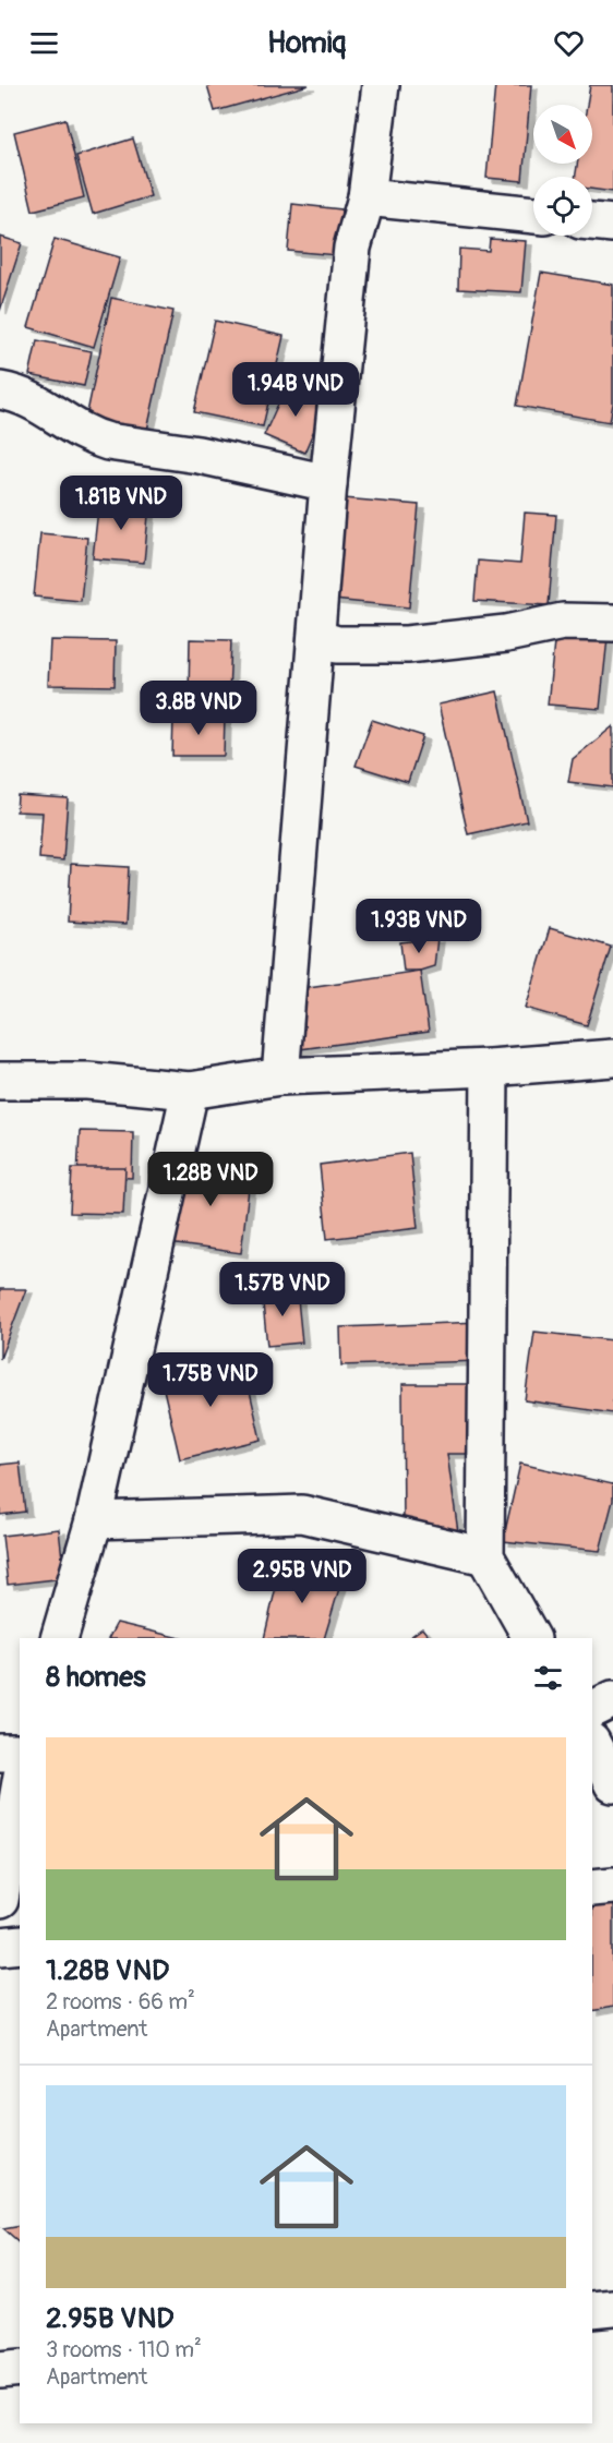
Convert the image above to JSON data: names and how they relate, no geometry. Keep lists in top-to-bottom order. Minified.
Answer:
{"north":"bottom right","page":{"header":"Homiq","price":["1.94B VND","1.81B VND","3.8B VND","1.93B VND","1.28B VND","1.57B VND","1.75B VND","2.95B VND"],"heading":"8 homes","list":[{"name":"1.28B VND","note":"2 rooms · 66 m² · Apartment"},{"name":"2.95B VND","note":"3 rooms · 110 m² · Apartment"}]}}
